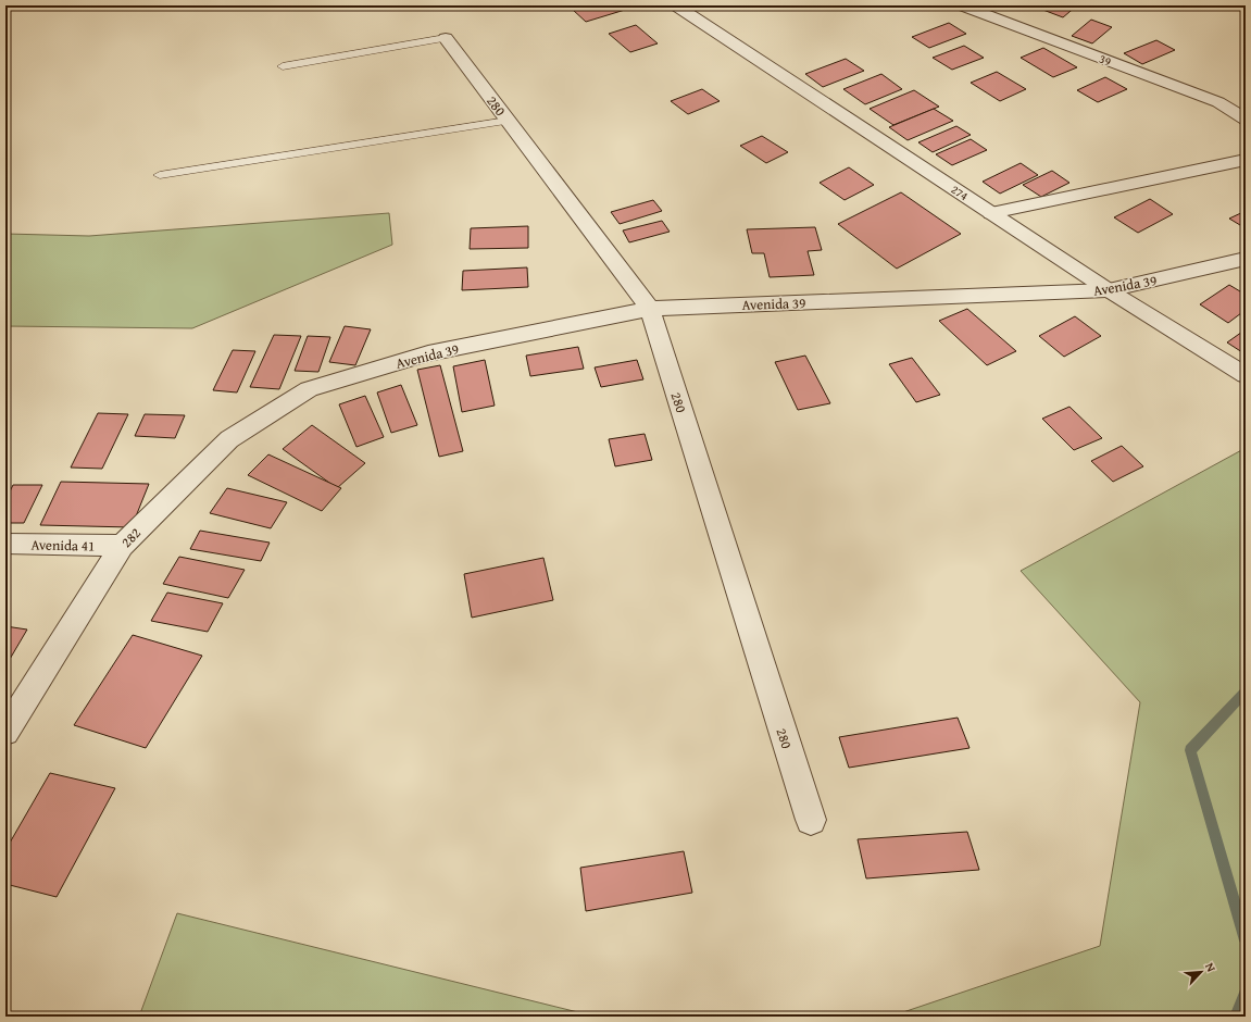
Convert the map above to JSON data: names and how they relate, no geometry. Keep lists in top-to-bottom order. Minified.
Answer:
{"streets":{"street":["39","280","274","Avenida 39","282","Avenida 41"]},"crossings":[["280","Avenida 39"],["274","Avenida 39"],["Avenida 39","282"],["282","Avenida 41"]],"north":"top right"}
